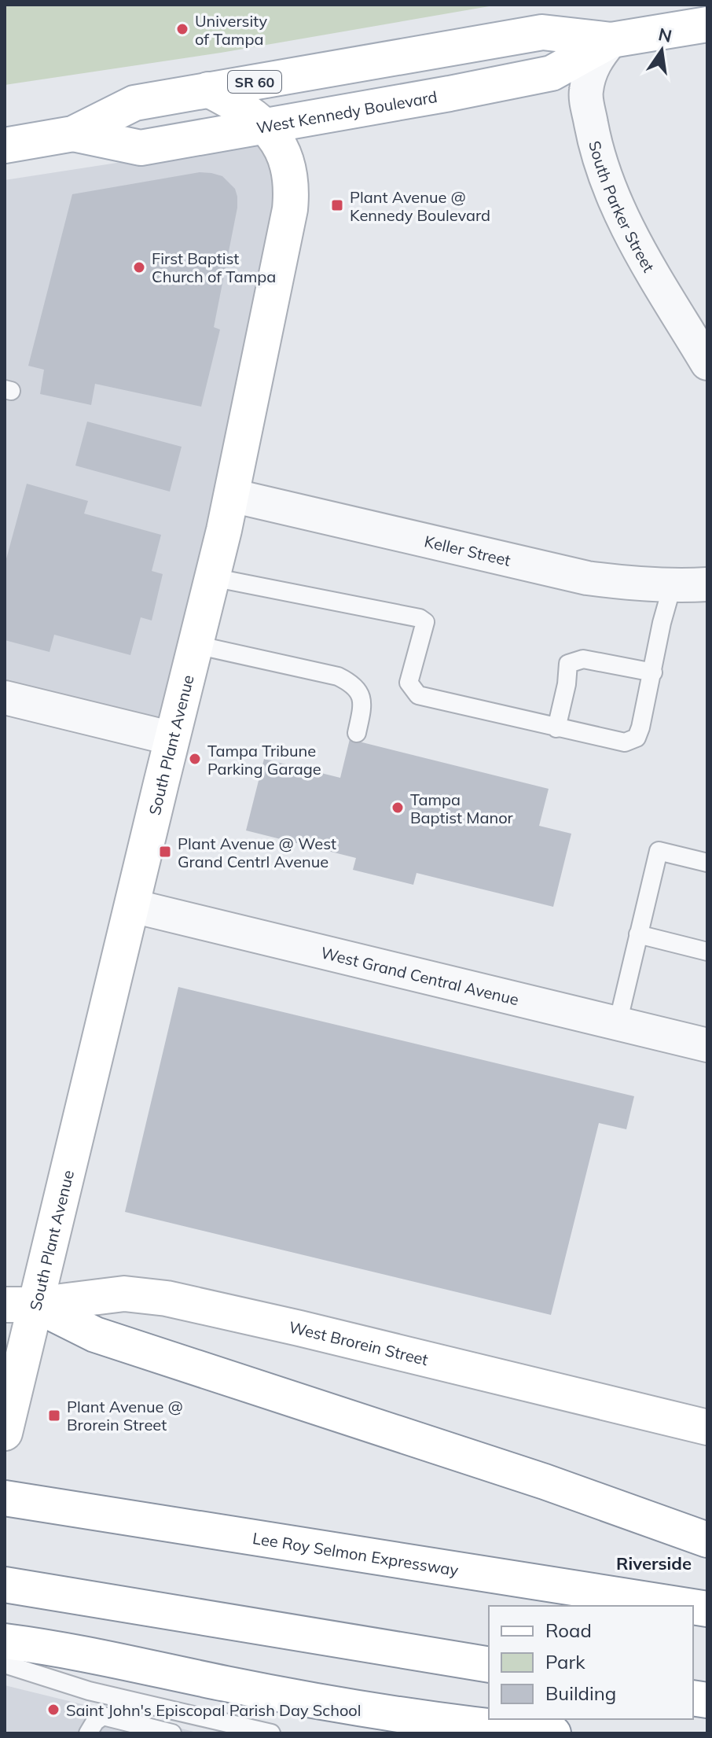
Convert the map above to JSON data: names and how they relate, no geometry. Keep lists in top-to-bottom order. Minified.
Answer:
{"streets":{"main road":["SR 60","West Kennedy Boulevard","South Plant Avenue","West Brorein Street","Lee Roy Selmon Expressway"],"street":["South Parker Street","Keller Street","West Grand Central Avenue"]},"crossings":[["West Kennedy Boulevard","South Parker Street"],["West Kennedy Boulevard","South Plant Avenue"],["Keller Street","South Plant Avenue"],["South Plant Avenue","West Grand Central Avenue"],["South Plant Avenue","West Brorein Street"]],"districts":["Riverside"],"places":{"other":["University of Tampa","First Baptist Church of Tampa","Tampa Tribune Parking Garage","Tampa Baptist Manor","Saint John's Episcopal Parish Day School"],"transit":["Plant Avenue @ Kennedy Boulevard","Plant Avenue @ West Grand Centrl Avenue","Plant Avenue @ Brorein Street"]},"legend":["Road","Park","Building"],"north":"top"}
